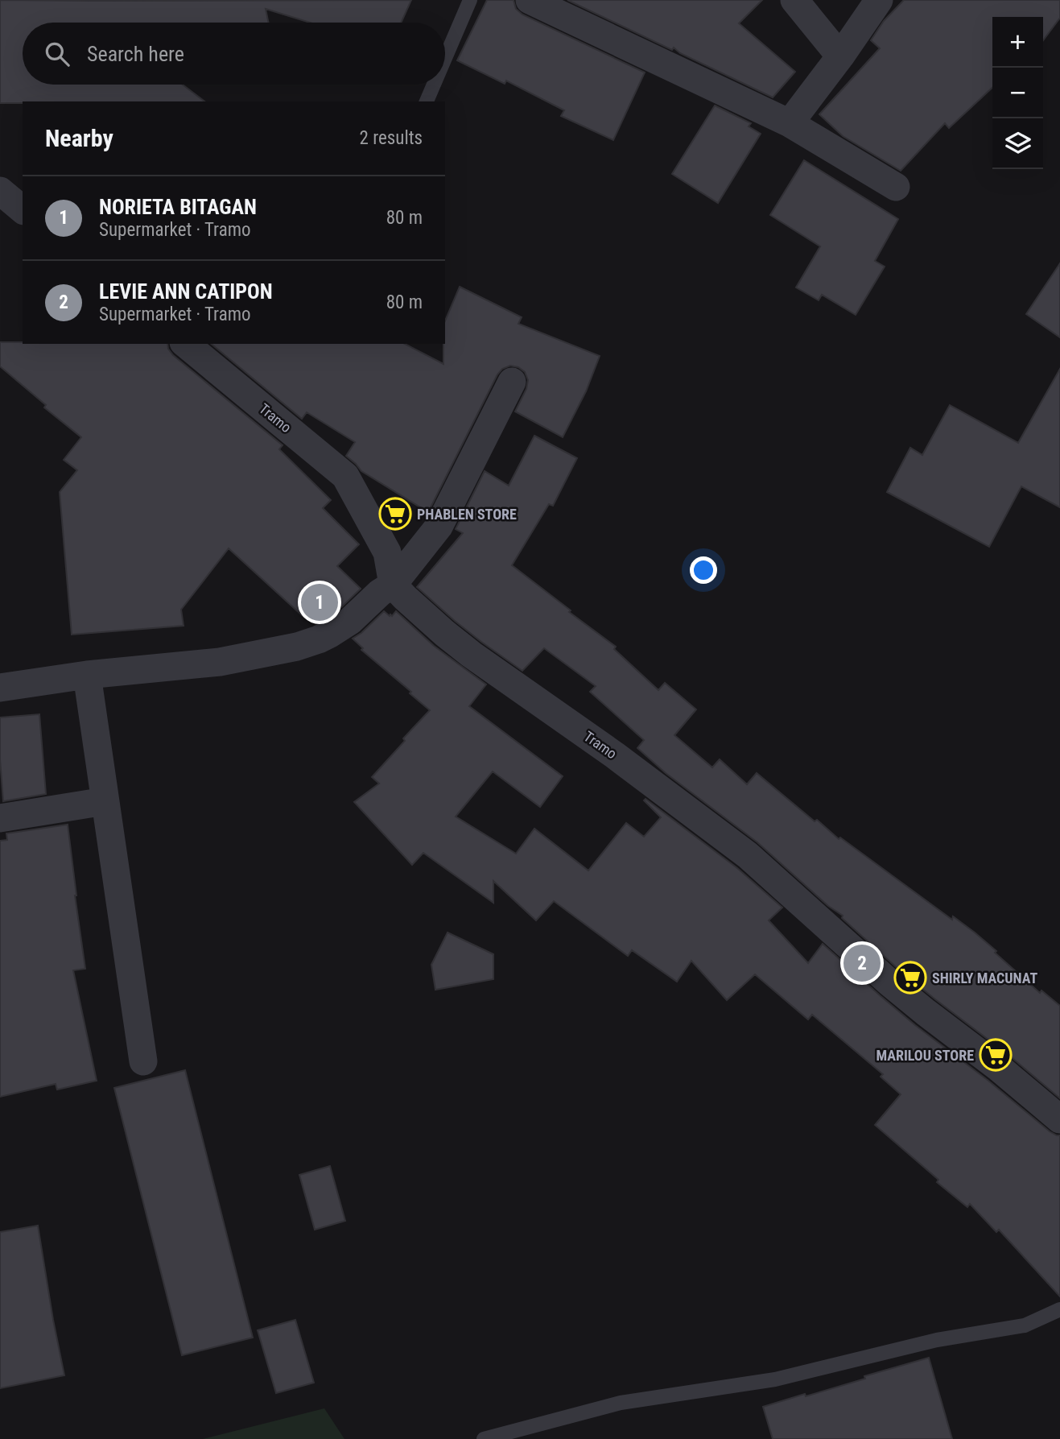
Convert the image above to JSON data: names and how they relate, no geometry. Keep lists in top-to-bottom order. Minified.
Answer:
{"streets":{"street":["Tramo"]},"places":{"supermarket":["PHABLEN STORE","SHIRLY MACUNAT","MARILOU STORE"]},"page":{"map_buttons":["+","−"],"search":"Search here","heading":["Nearby","2 results"],"list":[{"mark":"1","name":"NORIETA BITAGAN","note":"Supermarket · Tramo","value":"80 m"},{"mark":"2","name":"LEVIE ANN CATIPON","note":"Supermarket · Tramo","value":"80 m"}],"pins":["1","2"]}}
